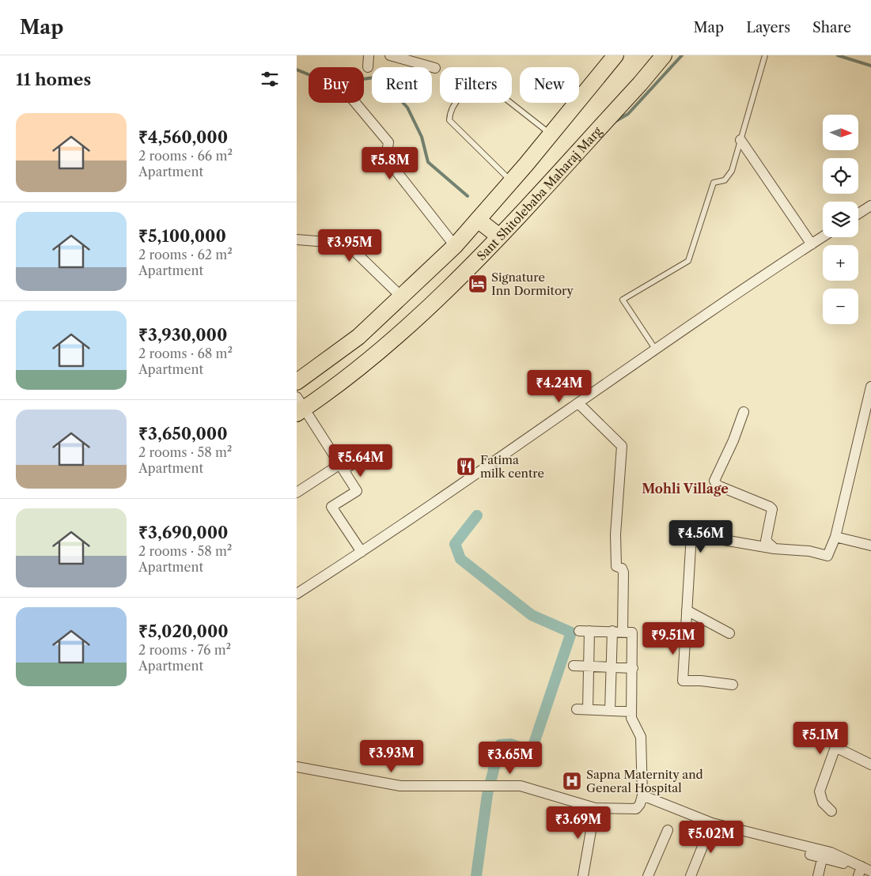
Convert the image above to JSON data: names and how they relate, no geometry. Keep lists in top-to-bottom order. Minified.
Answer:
{"streets":{"main road":["Sant Shitolebaba Maharaj Marg"]},"districts":["Mohli Village"],"places":{"hotel":["Signature Inn Dormitory"],"restaurant":["Fatima milk centre"],"hospital":["Sapna Maternity and General Hospital"]},"north":"right","page":{"header":"Map","nav":["Map","Layers","Share"],"heading":"11 homes","chip":["Buy","Rent","Filters","New"],"list":[{"name":"₹4,560,000","note":"2 rooms · 66 m² · Apartment"},{"name":"₹5,100,000","note":"2 rooms · 62 m² · Apartment"},{"name":"₹3,930,000","note":"2 rooms · 68 m² · Apartment"},{"name":"₹3,650,000","note":"2 rooms · 58 m² · Apartment"},{"name":"₹3,690,000","note":"2 rooms · 58 m² · Apartment"},{"name":"₹5,020,000","note":"2 rooms · 76 m² · Apartment"}],"map_buttons":["+","−"],"price":["₹5.8M","₹3.95M","₹4.24M","₹5.64M","₹4.56M","₹9.51M","₹5.1M","₹3.93M","₹3.65M","₹3.69M","₹5.02M"]}}
